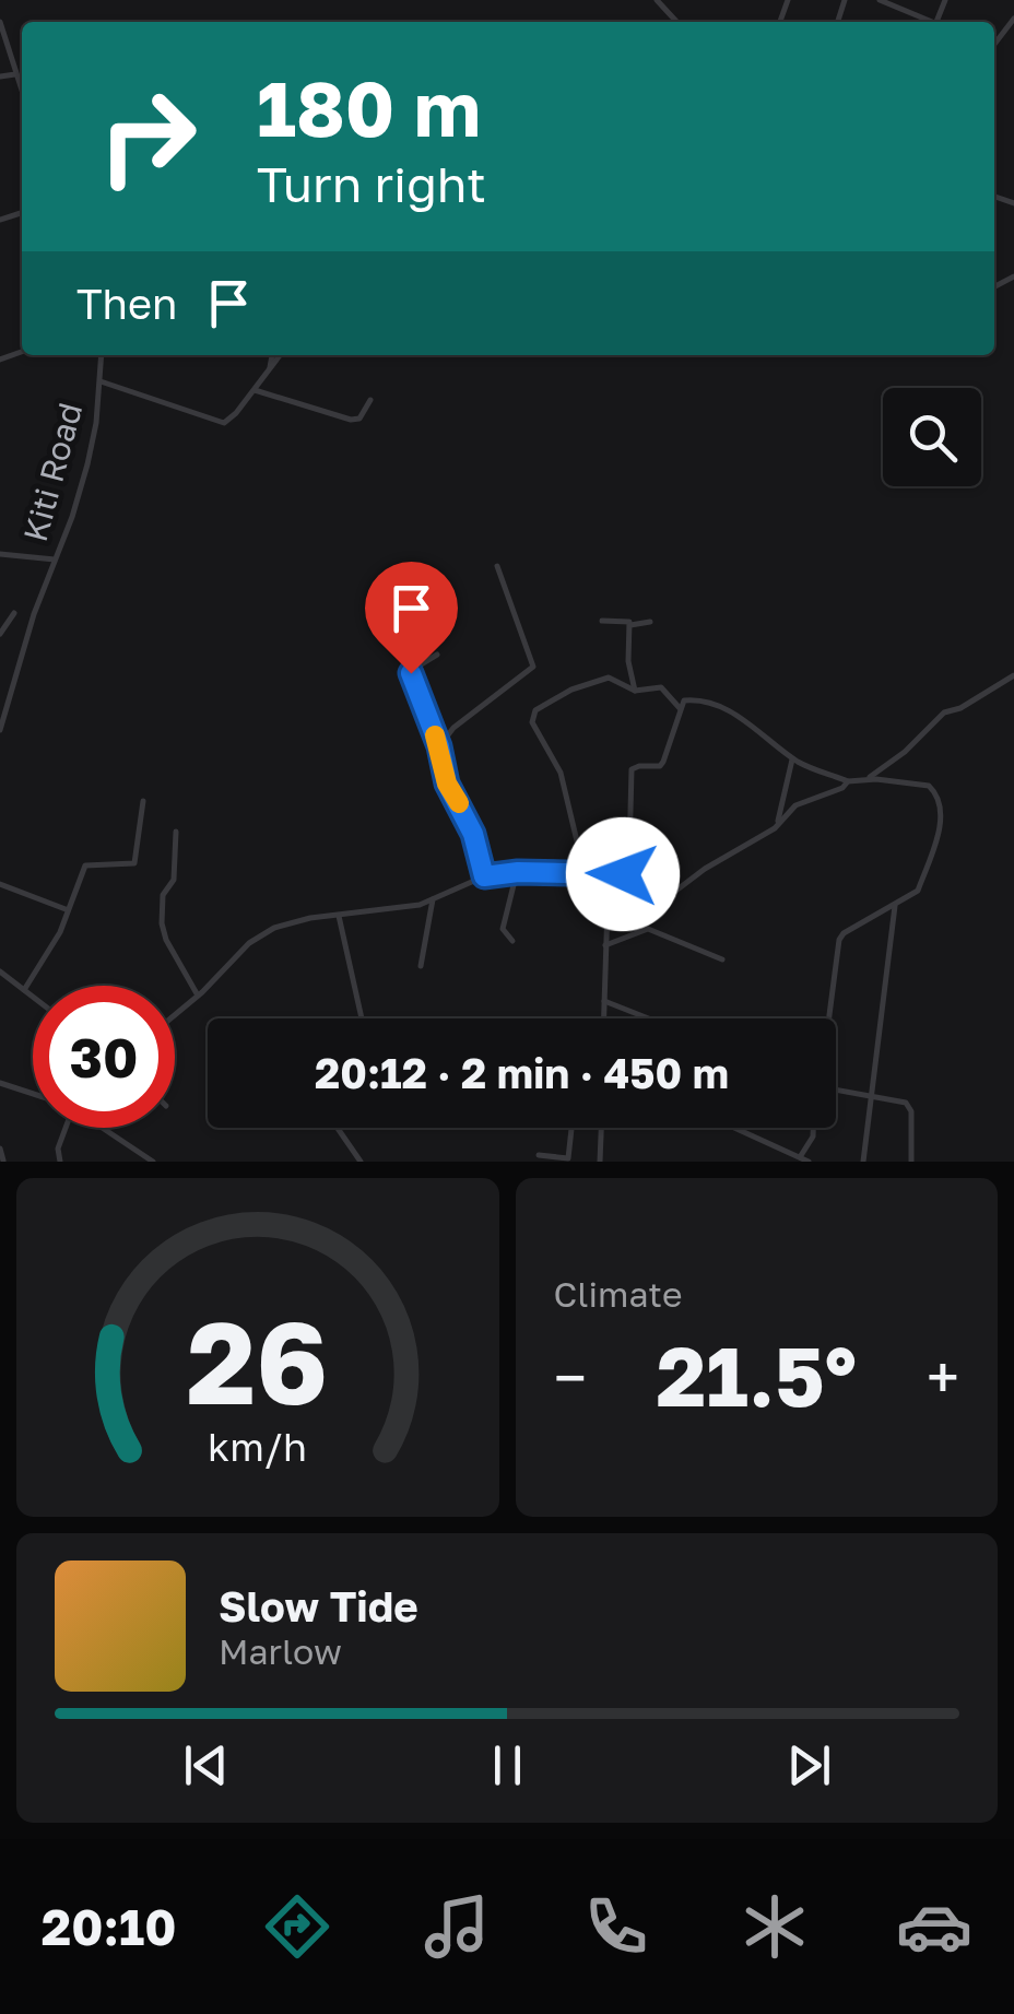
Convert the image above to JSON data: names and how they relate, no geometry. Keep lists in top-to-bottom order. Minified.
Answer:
{"streets":{"street":["Kiti Road"]},"page":{"turn":["180 m","Turn right"],"then":"Then","limit":"30","trip":"20:12 · 2 min · 450 m","tile":"Climate","heat":["−","21.5°","+"],"song":["Slow Tide","Marlow"],"tabs":"20:10","gauge":["26","km/h"]}}
